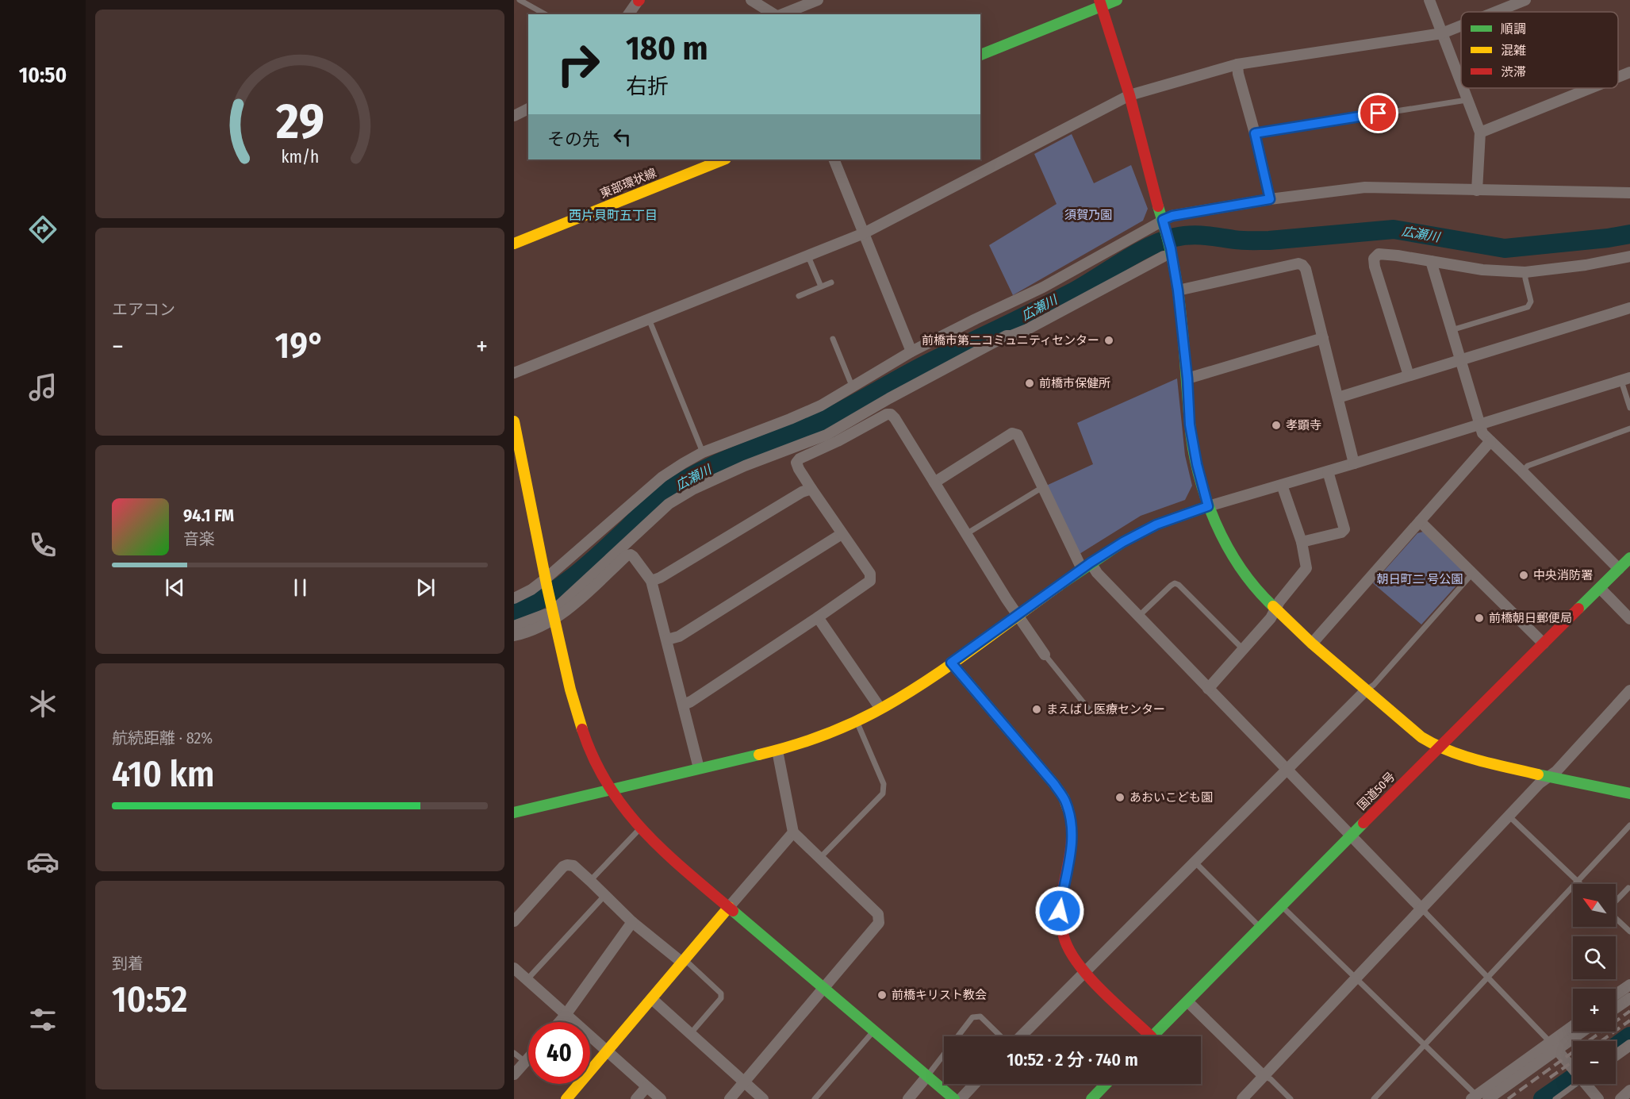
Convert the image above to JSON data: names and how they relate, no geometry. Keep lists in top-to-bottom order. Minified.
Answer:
{"streets":{"main road":["東部環状線","国道50号"]},"districts":["西片貝町五丁目"],"water":["広瀬川"],"parks":["須賀乃園","朝日町二 号公園"],"places":["前橋市第二コミュニティセンター","前橋市保健所","孝顕寺","中央消防署","前橋朝日郵便局","まえばし医療センター","あおいこども園","前橋キリスト教会"],"legend":["順調","混雑","渋滞"],"north":"top left","page":{"tabs":"10:50","turn":["180 m","右折"],"then":"その先","tile":["エアコン",["航続距離 · 82%","410 km"],["到着","10:52"]],"heat":["−","19°","+"],"song":["94.1 FM","音楽"],"map_buttons":["+","−"],"limit":"40","trip":"10:52 · 2 分 · 740 m","gauge":["29","km/h"]}}
